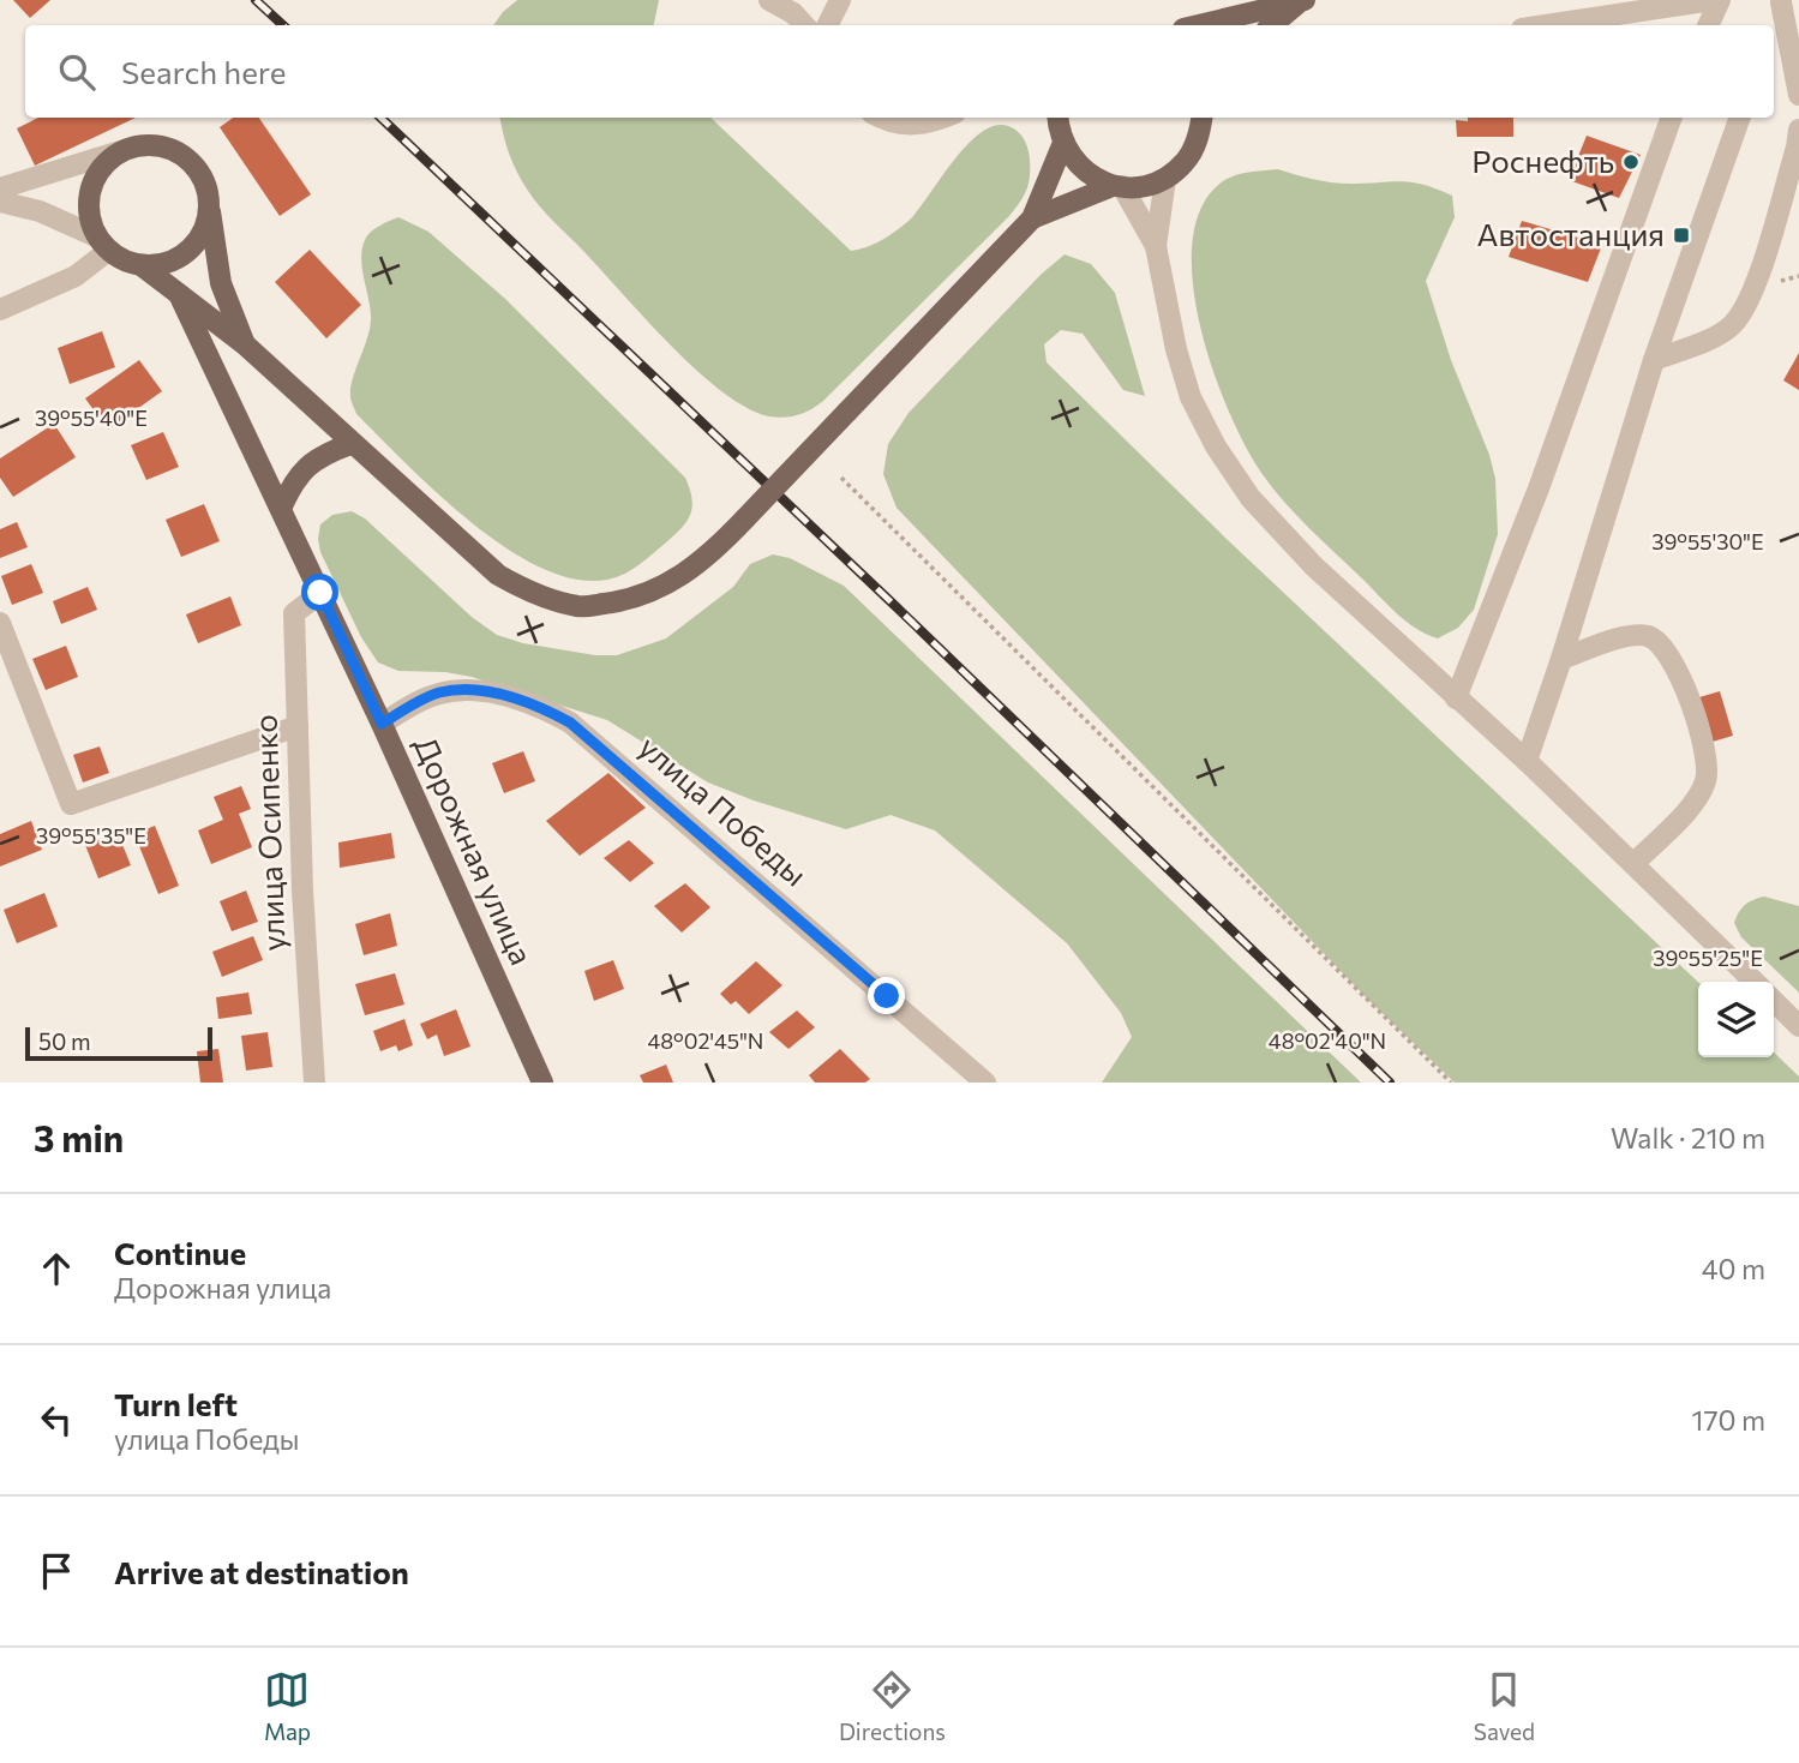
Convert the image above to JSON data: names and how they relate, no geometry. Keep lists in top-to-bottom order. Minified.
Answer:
{"streets":{"main road":["Дорожная улица"],"street":["улица Победы","улица Осипенко"]},"crossings":[["улица Победы","Дорожная улица"],["улица Осипенко","Дорожная улица"]],"places":{"other":["Роснефть"],"transit":["Автостанция"]},"scale_bar":"50 m","page":{"search":"Search here","scale":"50 m","heading":["3 min","Walk · 210 m"],"list":[["Continue","Дорожная улица","40 m"],["Turn left","улица Победы","170 m"],"Arrive at destination"],"nav":["Map","Directions","Saved"]},"coordinates":["39°55'40\"E","39°55'30\"E","39°55'35\"E","39°55'25\"E","48°02'45\"N","48°02'40\"N"]}
